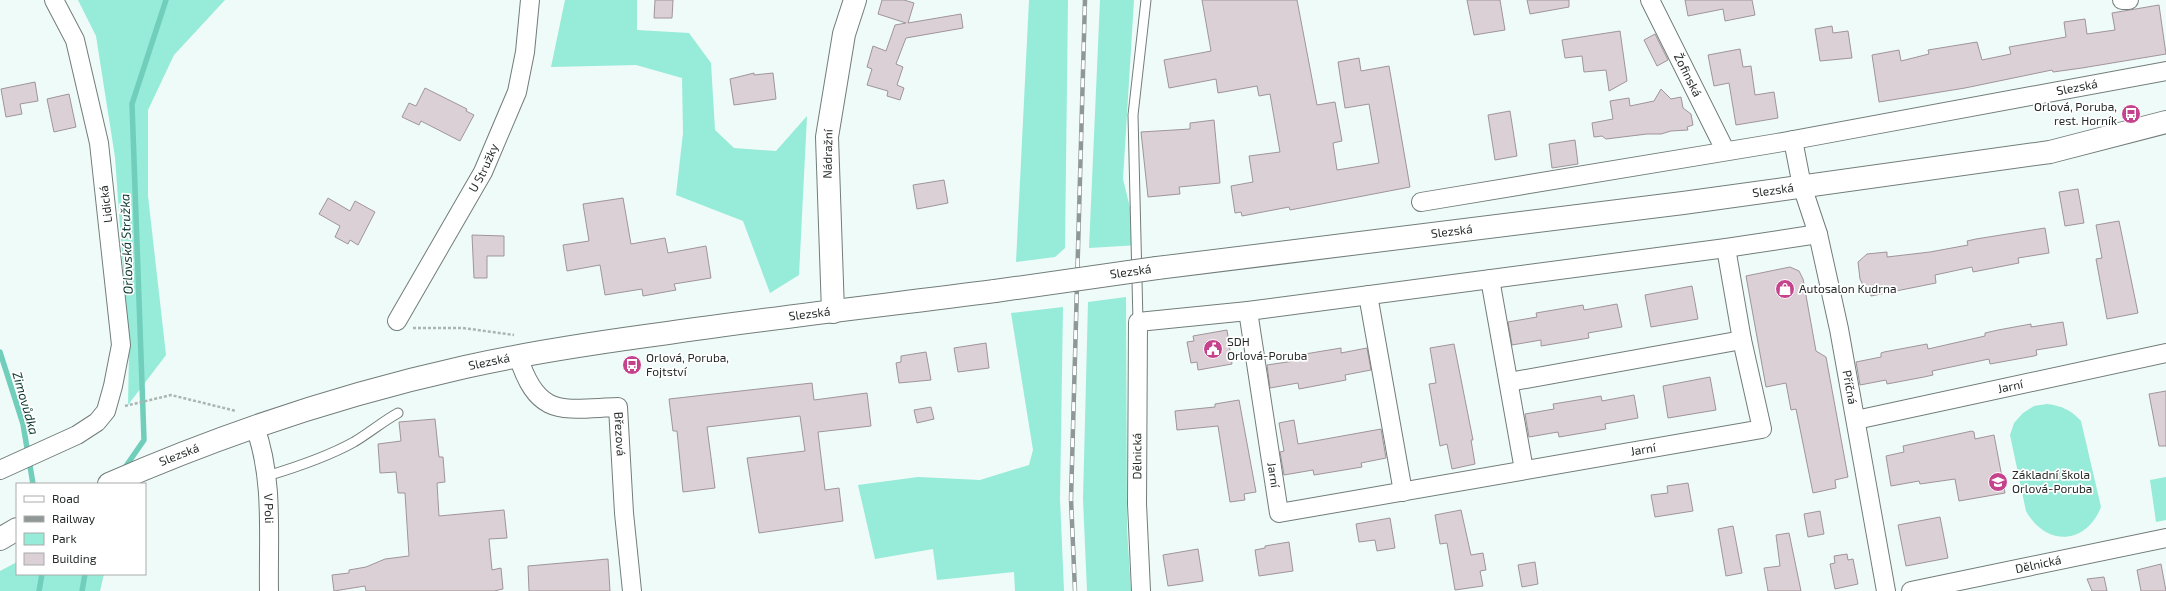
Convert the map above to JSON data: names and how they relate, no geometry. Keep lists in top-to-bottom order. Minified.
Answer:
{"streets":{"street":["Žofinská","Slezská","Nádražní","U Stružky","Lidická","Příčná","Jarní","Březová","Dělnická","V Poli"]},"crossings":[["Žofinská","Slezská"],["Slezská","Nádražní"],["Slezská","Příčná"],["Slezská","Březová"],["Slezská","V Poli"],["Příčná","Jarní"]],"water":["Orlovská Stružka","Zimovůdka"],"places":{"bus stop":["Orlová, Poruba, rest. Horník","Orlová, Poruba, Fojtství"],"shop":["Autosalon Kudrna"],"public building":["SDH Orlová-Poruba"],"school or university":["Základní škola Orlová-Poruba"]},"legend":["Road","Railway","Park","Building"]}
